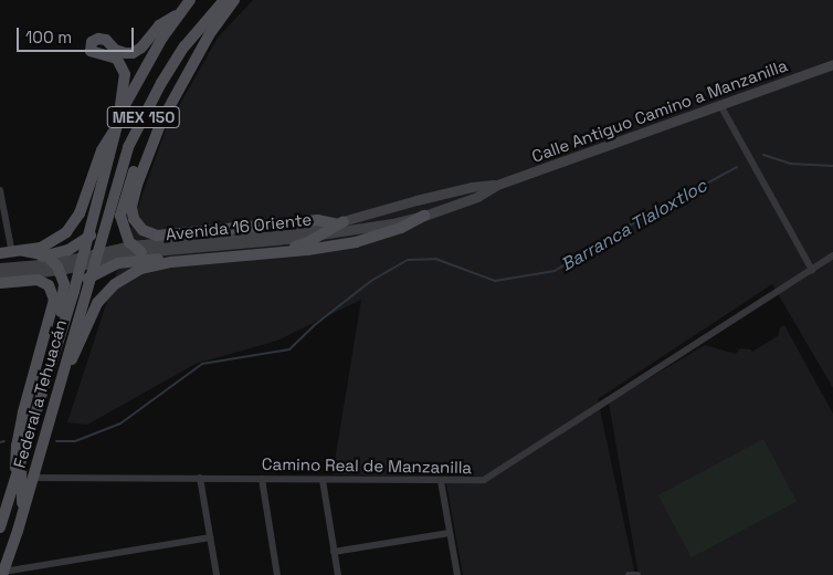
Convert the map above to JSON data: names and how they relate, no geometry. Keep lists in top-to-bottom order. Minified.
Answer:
{"streets":{"main road":["Calle Antiguo Camino a Manzanilla","MEX 150","Avenida 16 Oriente","Federal a Tehuacán"],"street":["Camino Real de Manzanilla"]},"crossings":[["Calle Antiguo Camino a Manzanilla","Avenida 16 Oriente"],["MEX 150","Avenida 16 Oriente"],["MEX 150","Federal a Tehuacán"],["Avenida 16 Oriente","Federal a Tehuacán"],["Federal a Tehuacán","Camino Real de Manzanilla"]],"water":["Barranca Tlaloxtloc"],"scale_bar":"100 m"}
